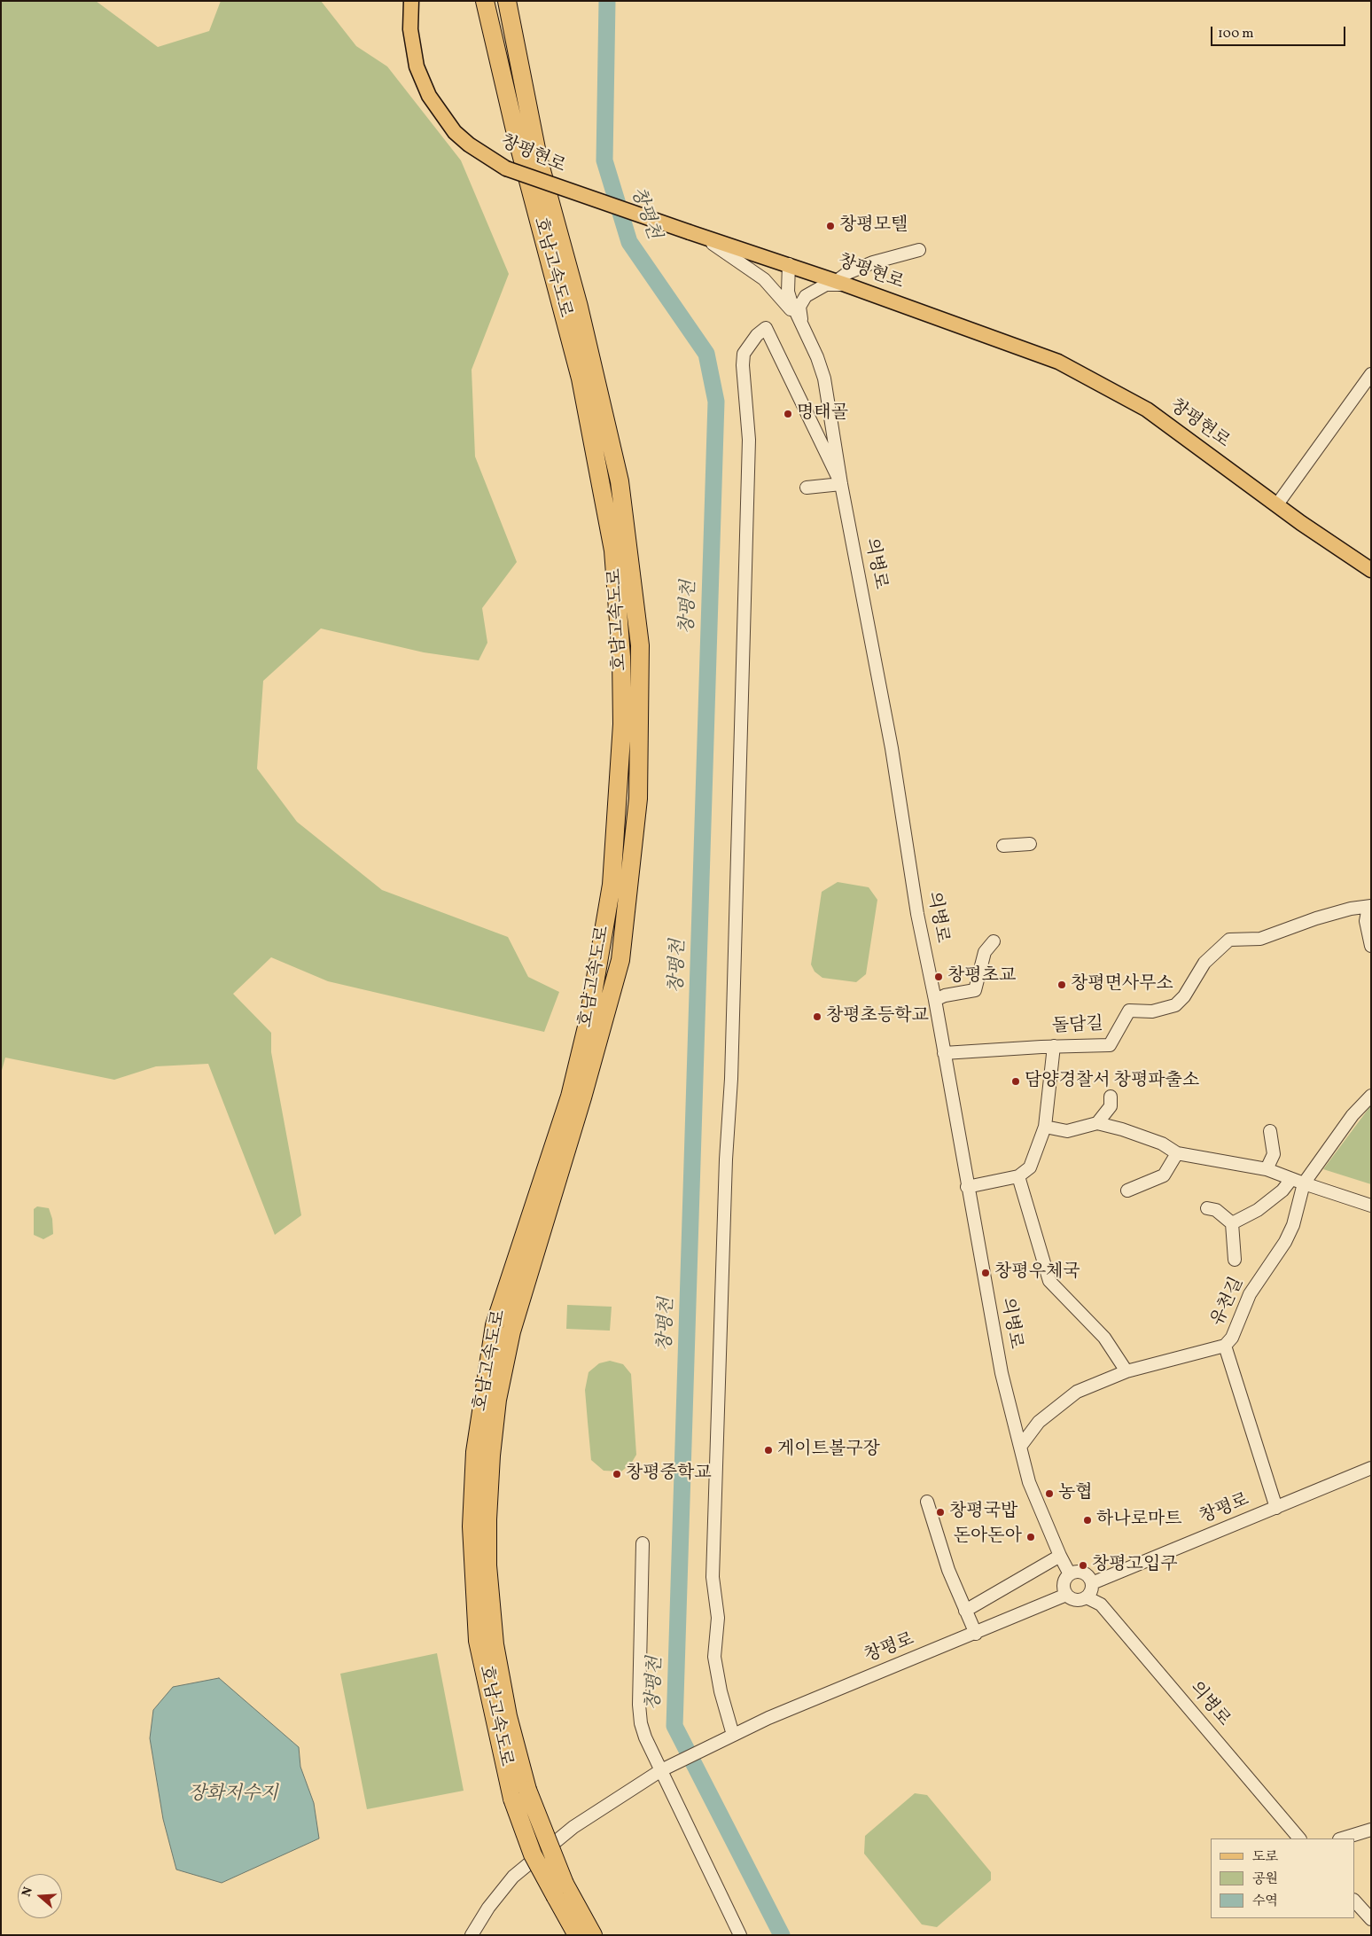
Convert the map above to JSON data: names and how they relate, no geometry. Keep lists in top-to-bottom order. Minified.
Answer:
{"streets":{"highway":["호남고속도로"],"main road":["창평현로"],"street":["의병로","돌담길","유천길","창평로"]},"crossings":[["창평현로","의병로"],["의병로","돌담길"],["의병로","창평로"],["유천길","창평로"]],"water":["창평천","장화저수지"],"places":["창평모텔","명태골","창평초교","창평면사무소","창평초등학교","담양경찰서 창평파출소","창평우체국","게이트볼구장","창평중학교","농협","창평국밥","하나로마트","돈아돈아","창평고입구"],"legend":["도로","공원","수역"],"scale_bar":"100 m","north":"left"}
